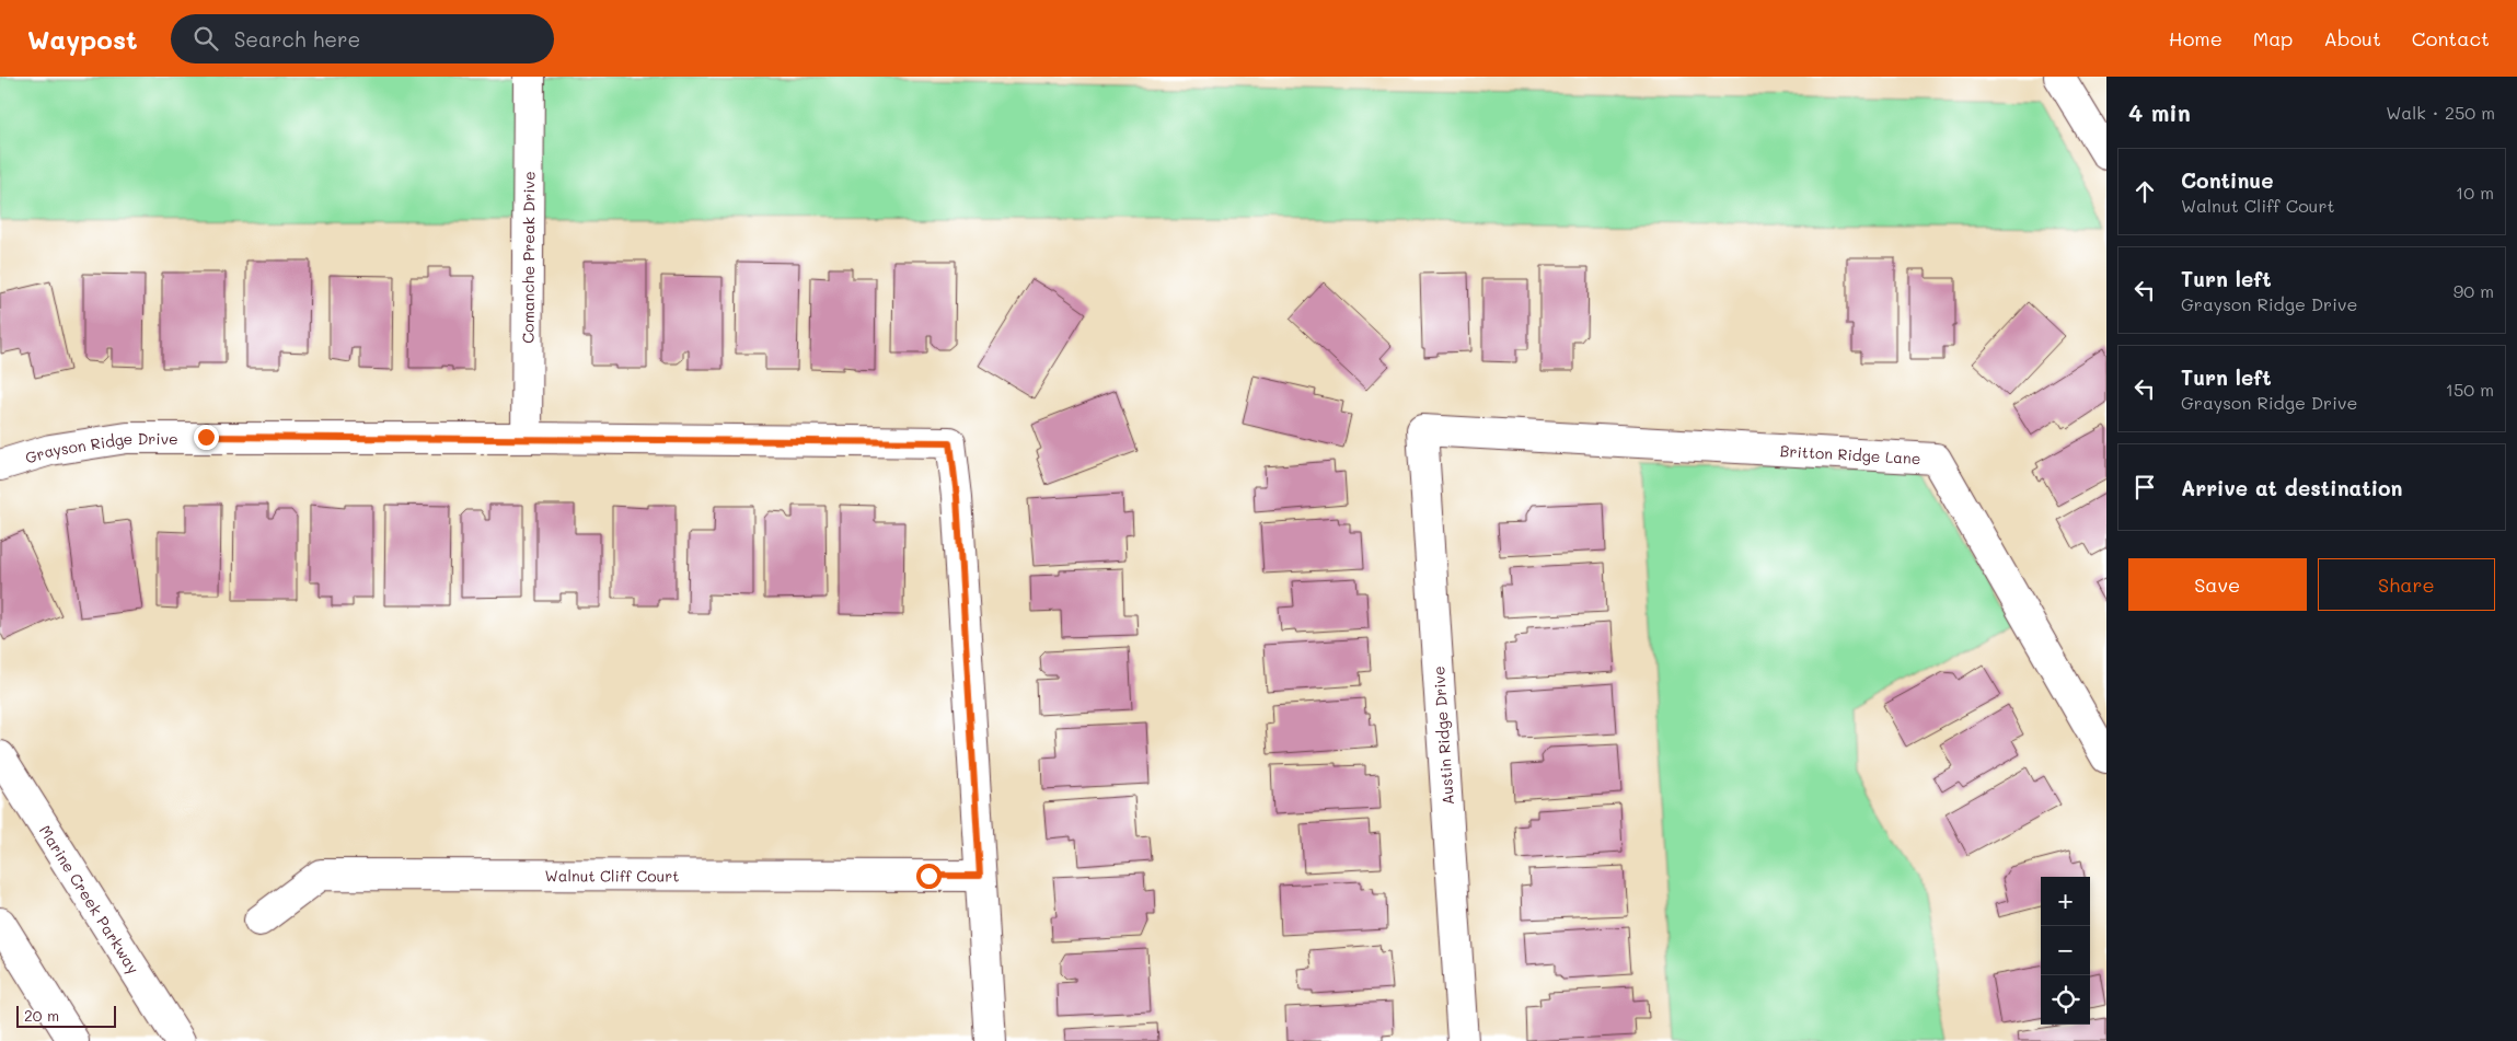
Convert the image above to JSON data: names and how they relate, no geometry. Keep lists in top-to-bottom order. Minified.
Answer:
{"streets":{"street":["Comanche Preak Drive","Grayson Ridge Drive","Britton Ridge Lane","Austin Ridge Drive","Walnut Cliff Court","Marine Creek Parkway"]},"crossings":[["Comanche Preak Drive","Grayson Ridge Drive"],["Grayson Ridge Drive","Walnut Cliff Court"],["Britton Ridge Lane","Austin Ridge Drive"]],"scale_bar":"20 m","page":{"header":"Waypost","search":"Search here","nav":["Home","Map","About","Contact"],"heading":["4 min","Walk · 250 m"],"list":[["Continue","Walnut Cliff Court","10 m"],["Turn left","Grayson Ridge Drive","90 m"],["Turn left","Grayson Ridge Drive","150 m"],"Arrive at destination"],"buttons":["Save","Share"],"map_buttons":["+","−"],"scale":"20 m"}}
